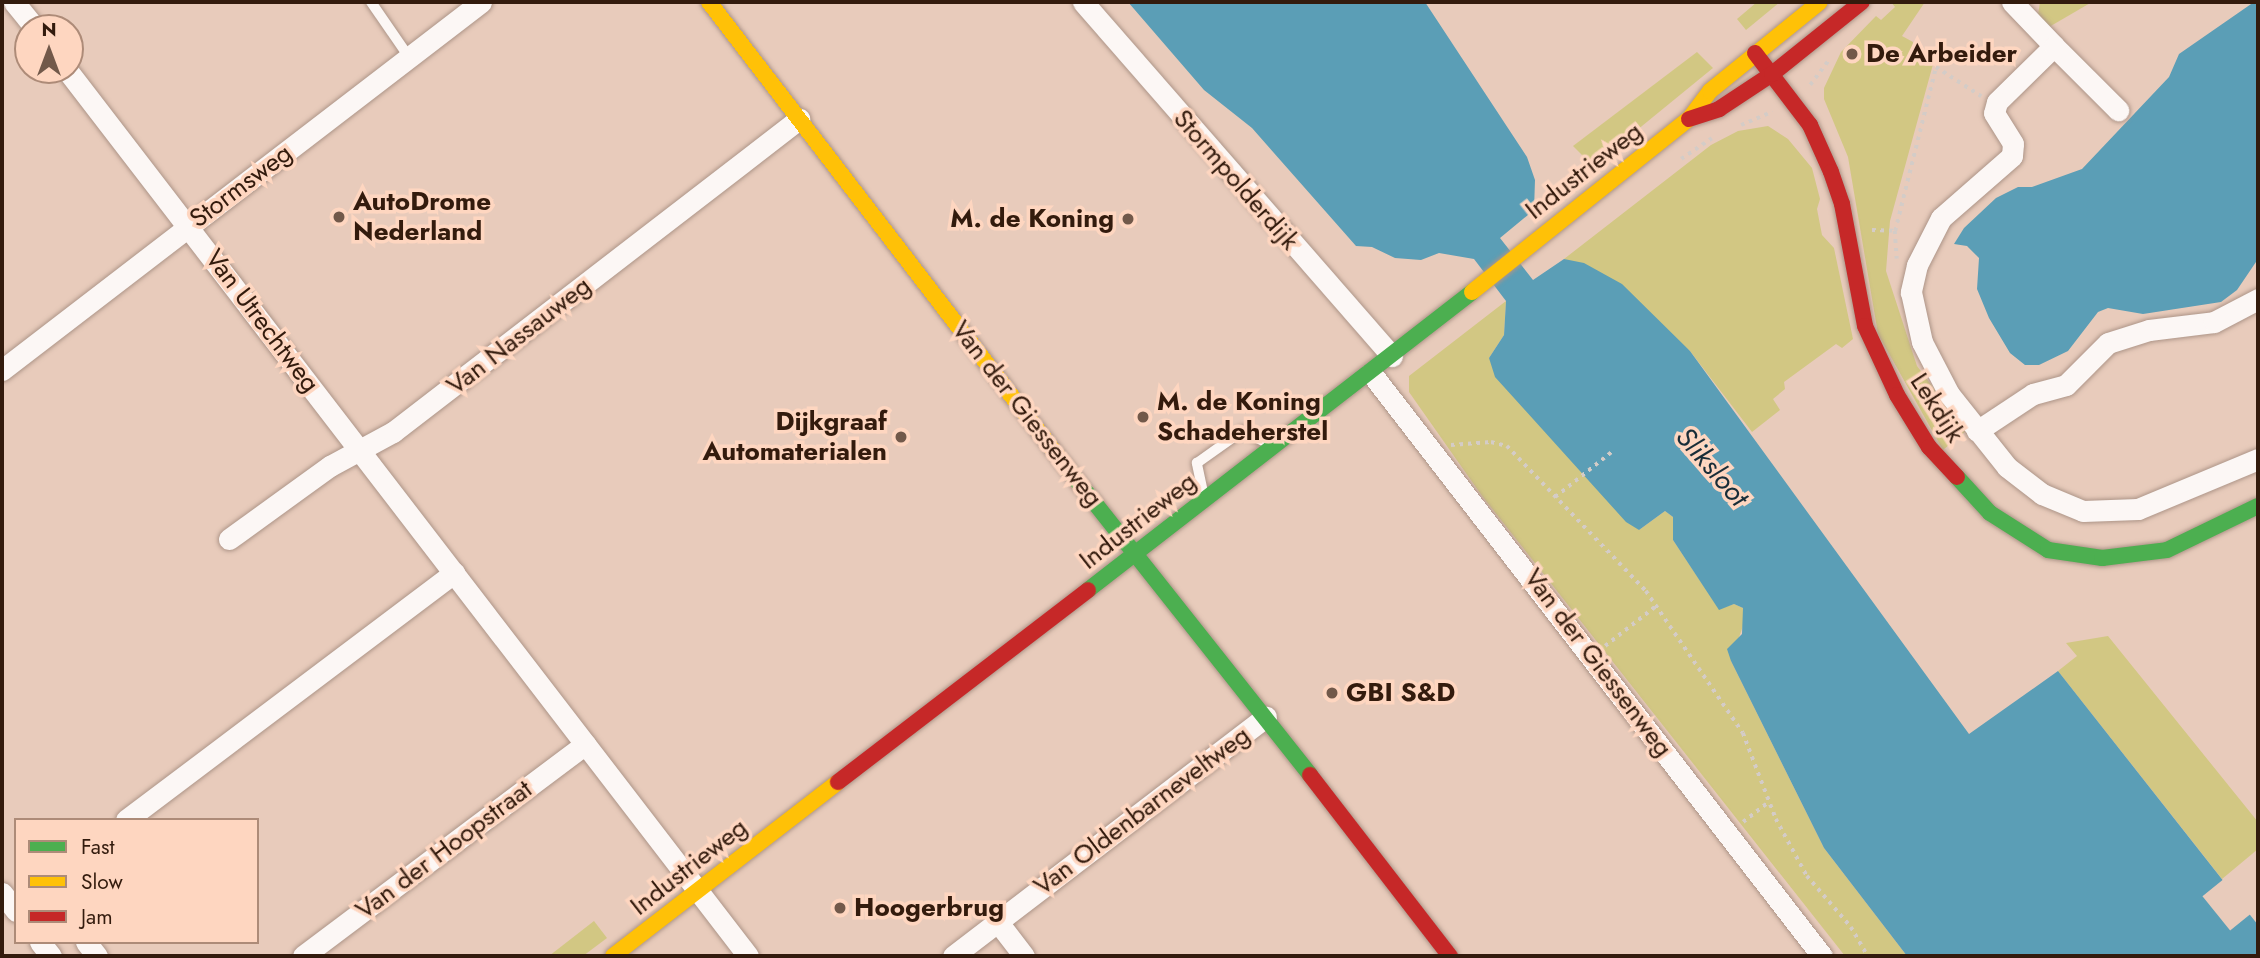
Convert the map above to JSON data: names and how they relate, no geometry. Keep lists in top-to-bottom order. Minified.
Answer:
{"streets":{"street":["Industrieweg","Stormpolderdijk","Stormsweg","Van Utrechtweg","Van Nassauweg","Lekdijk","Van der Giessenweg","Van Oldenbarneveltweg","Van der Hoopstraat"]},"crossings":[["Industrieweg","Stormpolderdijk"],["Industrieweg","Van Utrechtweg"],["Industrieweg","Lekdijk"],["Industrieweg","Van der Giessenweg"],["Stormsweg","Van Utrechtweg"],["Van Utrechtweg","Van Nassauweg"],["Van Utrechtweg","Van der Hoopstraat"],["Van Nassauweg","Van der Giessenweg"],["Van der Giessenweg","Van Oldenbarneveltweg"]],"water":["Sliksloot"],"places":["De Arbeider","AutoDrome Nederland","M. de Koning","M. de Koning Schadeherstel","Dijkgraaf Automaterialen","GBI S&D","Hoogerbrug"],"legend":["Fast","Slow","Jam"],"north":"top"}
